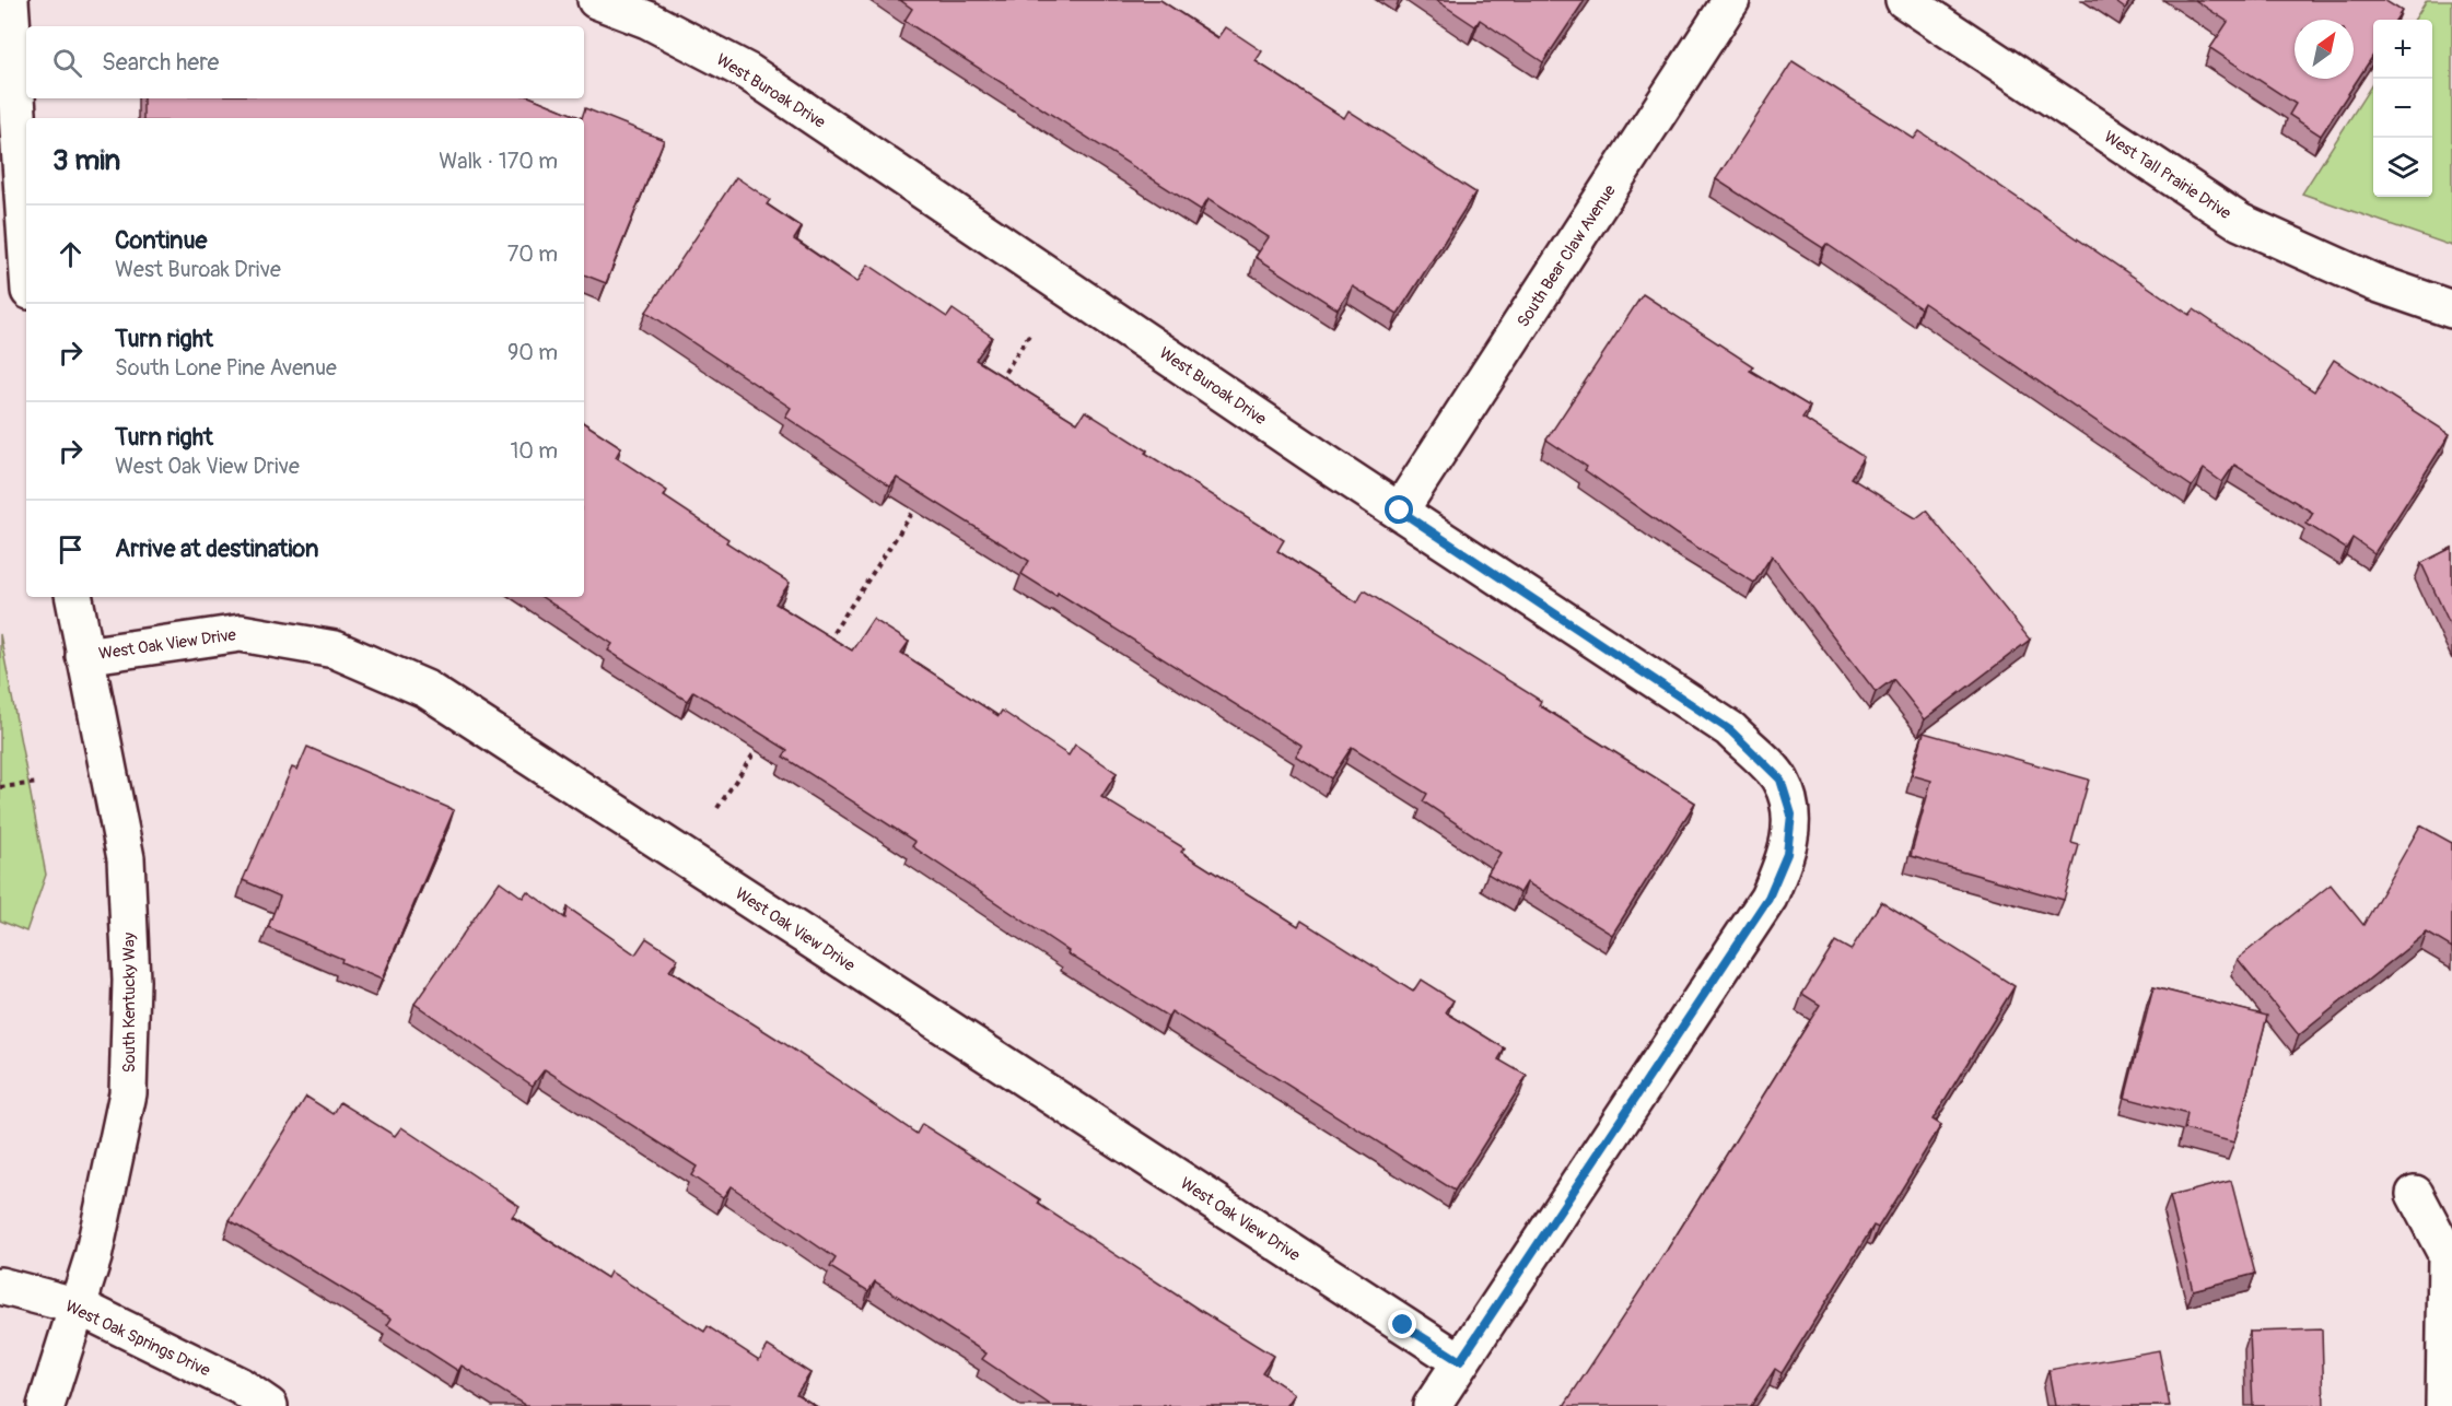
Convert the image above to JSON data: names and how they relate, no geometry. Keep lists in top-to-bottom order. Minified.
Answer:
{"streets":{"street":["West Buroak Drive","West Tall Prairie Drive","South Bear Claw Avenue","West Oak View Drive","South Kentucky Way","West Oak Springs Drive"]},"crossings":[["West Buroak Drive","South Bear Claw Avenue"],["West Buroak Drive","West Oak View Drive"],["West Oak View Drive","South Kentucky Way"],["South Kentucky Way","West Oak Springs Drive"]],"north":"top right","page":{"map_buttons":["+","−"],"search":"Search here","heading":["3 min","Walk · 170 m"],"list":[["Continue","West Buroak Drive","70 m"],["Turn right","South Lone Pine Avenue","90 m"],["Turn right","West Oak View Drive","10 m"],"Arrive at destination"]}}
